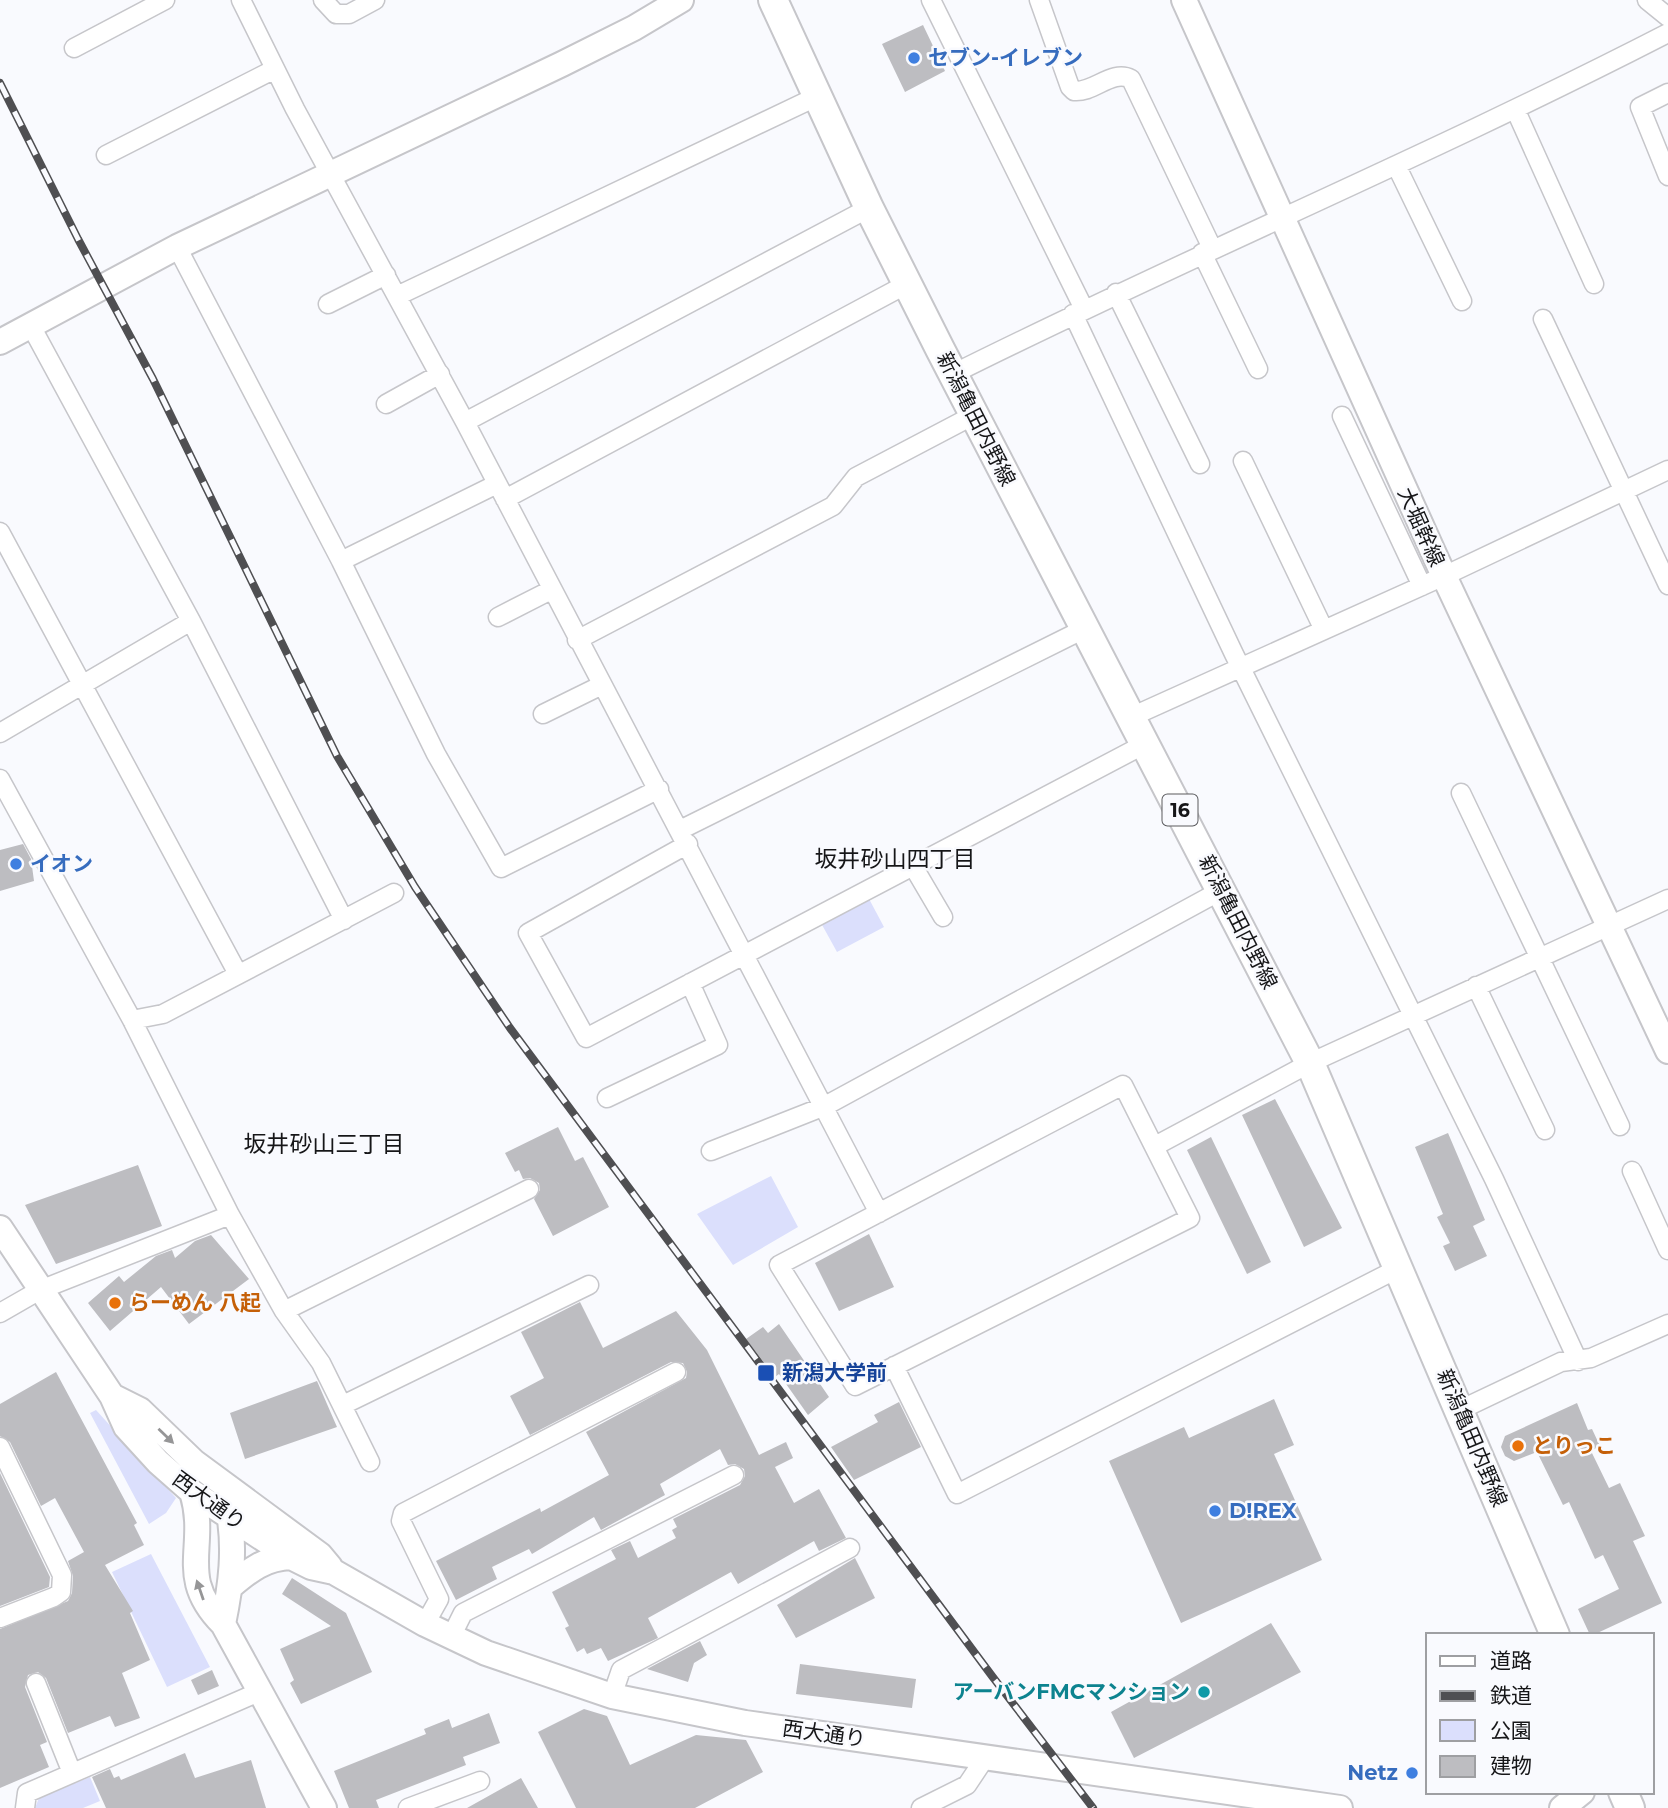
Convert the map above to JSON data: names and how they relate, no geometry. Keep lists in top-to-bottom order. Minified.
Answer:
{"streets":{"main road":["新潟亀田内野線","16"],"street":["大堀幹線","西大通り"]},"districts":["坂井砂山四丁目","坂井砂山三丁目"],"places":{"other":["セブン-イレブン","イオン","らーめん 八起","とりっこ","D!REX","アーバンFMCマンション","Netz"],"transit":["新潟大学前"]},"legend":["道路","鉄道","公園","建物"]}
